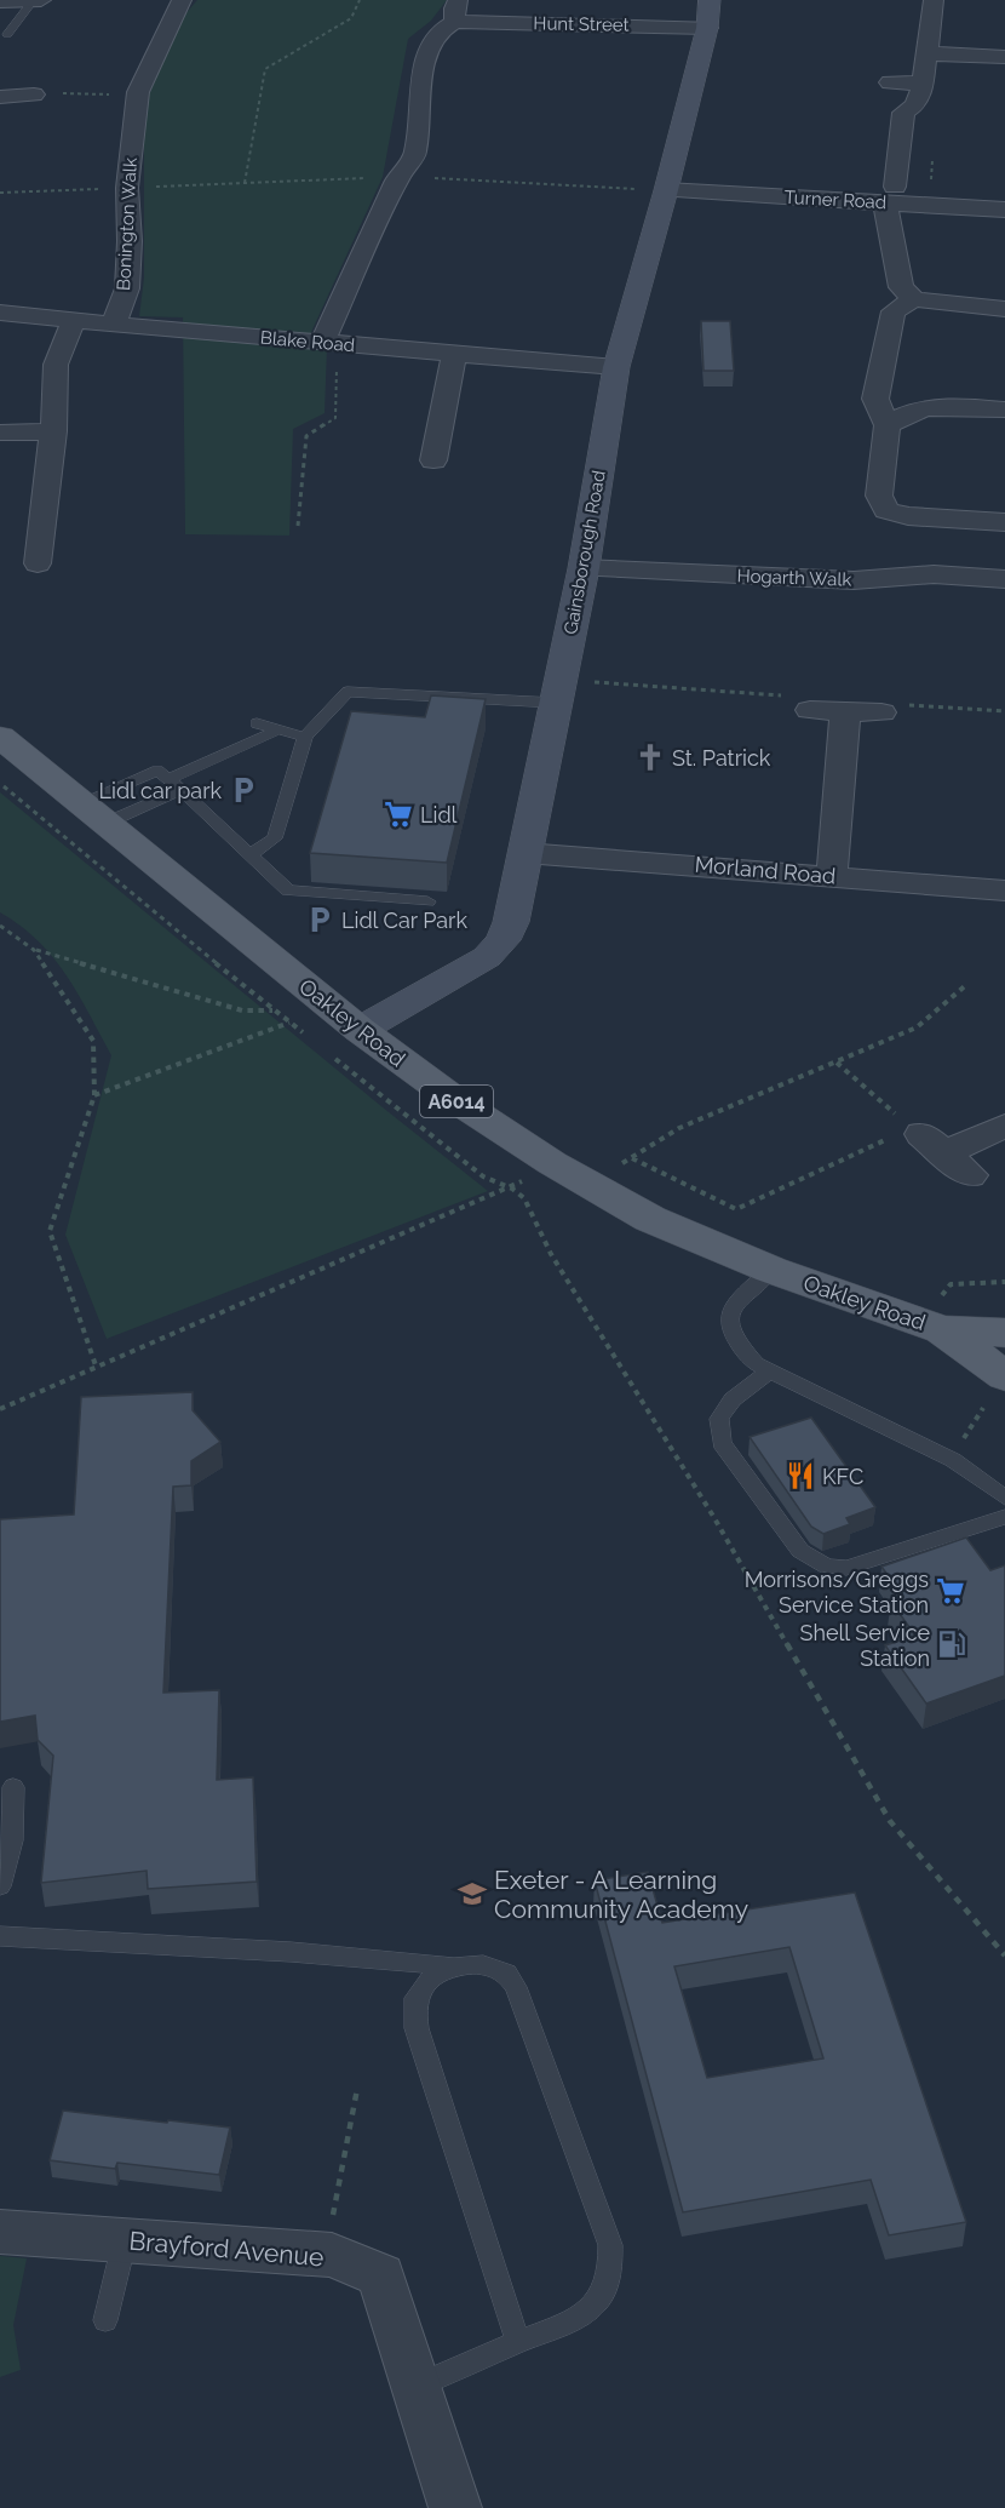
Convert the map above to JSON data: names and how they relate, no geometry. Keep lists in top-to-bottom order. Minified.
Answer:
{"streets":{"main road":["Oakley Road","A6014"],"street":["Hunt Street","Turner Road","Bonington Walk","Blake Road","Gainsborough Road","Hogarth Walk","Morland Road","Brayford Avenue"]},"crossings":[["Hunt Street","Gainsborough Road"],["Turner Road","Gainsborough Road"],["Bonington Walk","Blake Road"],["Blake Road","Gainsborough Road"],["Gainsborough Road","Hogarth Walk"],["Gainsborough Road","Morland Road"],["Gainsborough Road","Oakley Road"],["Oakley Road","A6014"]],"places":{"church":["St. Patrick"],"parking":["Lidl car park","Lidl Car Park"],"supermarket":["Lidl","Morrisons/Greggs Service Station"],"restaurant":["KFC"],"fuel station":["Shell Service Station"],"school or university":["Exeter - A Learning Community Academy"]}}
